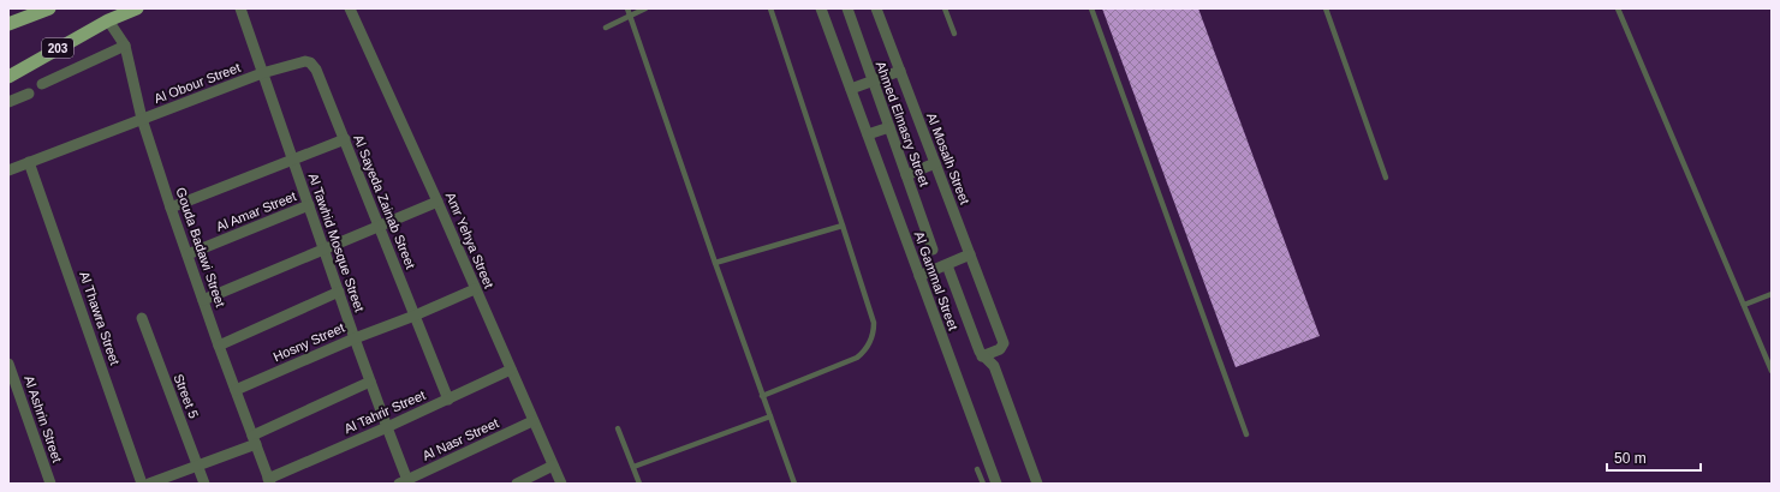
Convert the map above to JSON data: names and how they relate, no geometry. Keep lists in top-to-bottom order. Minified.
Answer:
{"streets":{"main road":["203"],"street":["Al Obour Street","Ahmed Elmasry Street","Al Mosalh Street","Al Sayeda Zainab Street","Al Amar Street","Amr Yehya Street","Al Tawhid Mosque Street","Gouda Badawi Street","Al Gammal Street","Al Thawra Street","Hosny Street","Street 5","Al Tahrir Street","Al Ashrin Street","Al Nasr Street"]},"crossings":[["203","Gouda Badawi Street"],["Al Obour Street","Al Sayeda Zainab Street"],["Al Obour Street","Al Tawhid Mosque Street"],["Al Obour Street","Gouda Badawi Street"],["Al Obour Street","Al Thawra Street"],["Al Sayeda Zainab Street","Al Tawhid Mosque Street"],["Al Sayeda Zainab Street","Hosny Street"],["Al Sayeda Zainab Street","Al Tahrir Street"],["Al Amar Street","Al Tawhid Mosque Street"],["Al Amar Street","Gouda Badawi Street"],["Amr Yehya Street","Hosny Street"],["Amr Yehya Street","Al Tahrir Street"],["Amr Yehya Street","Al Nasr Street"],["Al Tawhid Mosque Street","Hosny Street"],["Al Tawhid Mosque Street","Al Tahrir Street"],["Al Tawhid Mosque Street","Al Nasr Street"],["Gouda Badawi Street","Hosny Street"],["Gouda Badawi Street","Al Tahrir Street"]],"scale_bar":"50 m"}
